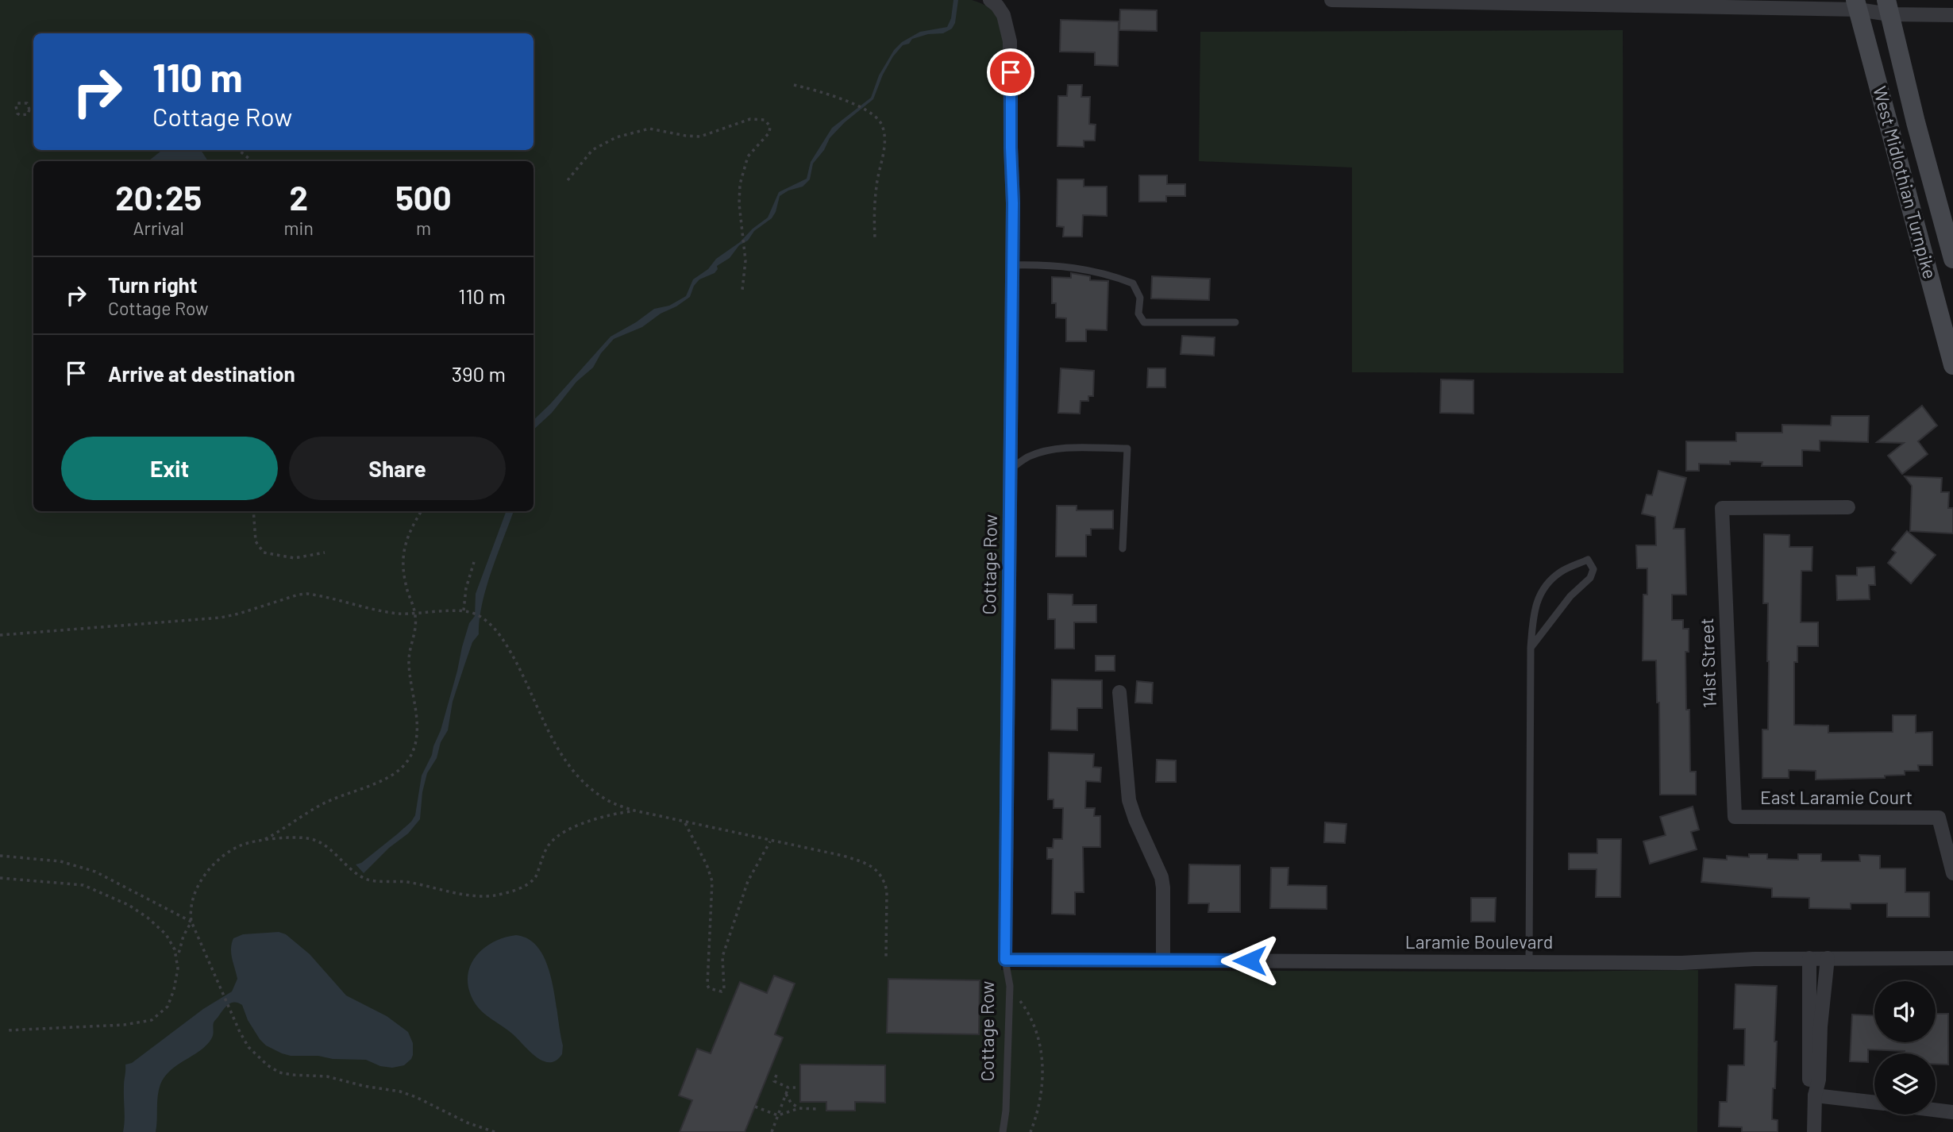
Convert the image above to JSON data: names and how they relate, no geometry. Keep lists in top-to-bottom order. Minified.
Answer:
{"streets":{"main road":["West Midlothian Turnpike"],"street":["Cottage Row","141st Street","East Laramie Court","Laramie Boulevard"]},"crossings":[["Cottage Row","Laramie Boulevard"],["141st Street","East Laramie Court"]],"page":{"turn":["110 m","Cottage Row"],"eta":["20:25","Arrival","2","min","500","m"],"list":[{"name":"Turn right","note":"Cottage Row","value":"110 m"},{"name":"Arrive at destination","value":"390 m"}],"buttons":["Exit","Share"]}}
